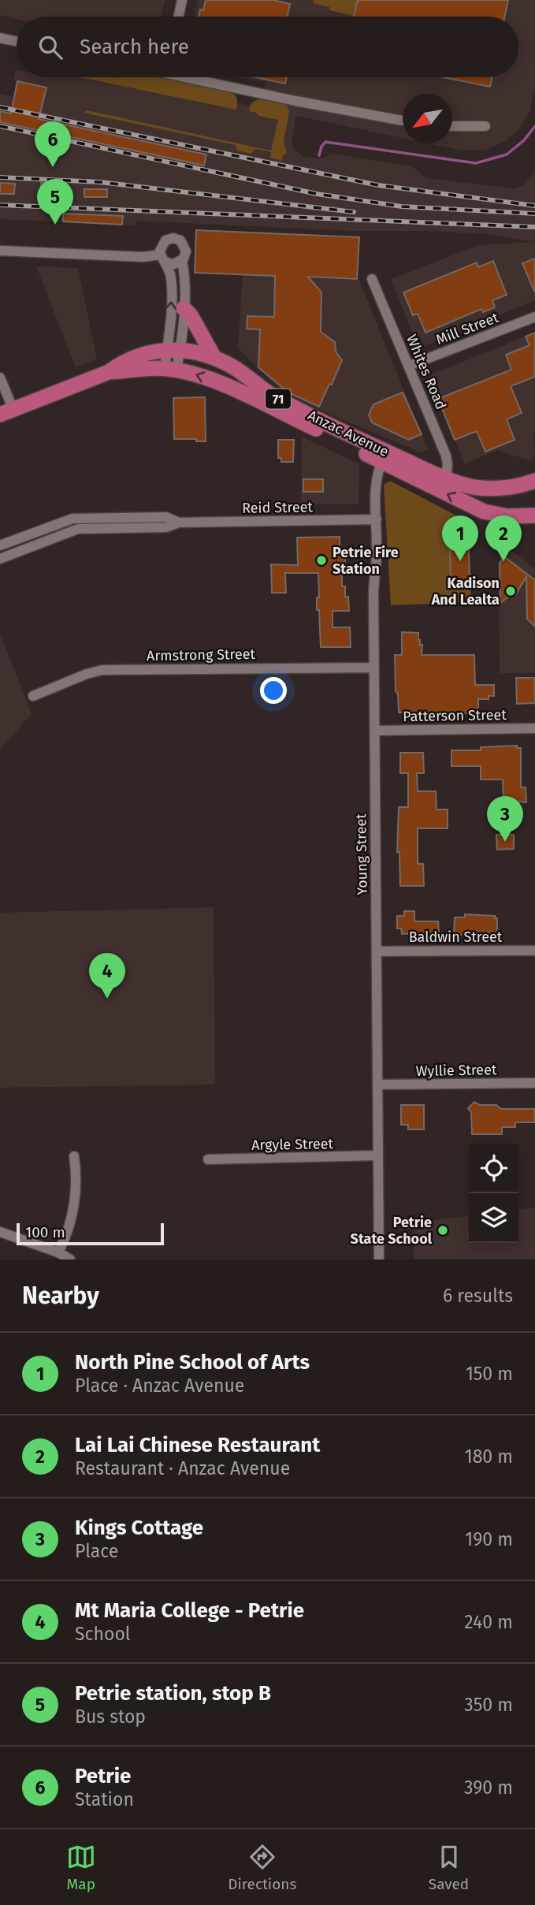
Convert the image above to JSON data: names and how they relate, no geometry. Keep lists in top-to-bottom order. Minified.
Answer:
{"streets":{"highway":["71","Anzac Avenue"],"street":["Mill Street","Whites Road","Reid Street","Armstrong Street","Patterson Street","Young Street","Baldwin Street","Wyllie Street","Argyle Street"]},"crossings":[["Mill Street","Whites Road"],["Whites Road","Anzac Avenue"],["Anzac Avenue","Young Street"],["Reid Street","Young Street"],["Armstrong Street","Young Street"],["Patterson Street","Young Street"],["Young Street","Baldwin Street"],["Young Street","Wyllie Street"],["Young Street","Argyle Street"]],"places":["Petrie Fire Station","Kadison And Lealta","Petrie State School"],"scale_bar":"100 m","north":"bottom left","page":{"search":"Search here","pins":["6","5","1","2","3","4"],"scale":"100 m","heading":["Nearby","6 results"],"list":[{"mark":"1","name":"North Pine School of Arts","note":"Place · Anzac Avenue","value":"150 m"},{"mark":"2","name":"Lai Lai Chinese Restaurant","note":"Restaurant · Anzac Avenue","value":"180 m"},{"mark":"3","name":"Kings Cottage","note":"Place","value":"190 m"},{"mark":"4","name":"Mt Maria College - Petrie","note":"School","value":"240 m"},{"mark":"5","name":"Petrie station, stop B","note":"Bus stop","value":"350 m"},{"mark":"6","name":"Petrie","note":"Station","value":"390 m"}],"nav":["Map","Directions","Saved"]}}
